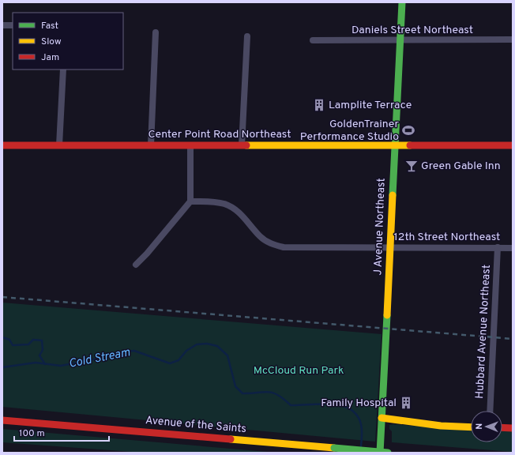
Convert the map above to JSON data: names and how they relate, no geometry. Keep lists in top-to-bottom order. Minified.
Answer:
{"streets":{"main road":["Center Point Road Northeast","J Avenue Northeast","Avenue of the Saints"],"street":["Daniels Street Northeast","12th Street Northeast","Hubbard Avenue Northeast"]},"crossings":[["Daniels Street Northeast","J Avenue Northeast"],["Center Point Road Northeast","J Avenue Northeast"],["J Avenue Northeast","12th Street Northeast"],["12th Street Northeast","Hubbard Avenue Northeast"]],"water":["Cold Stream"],"parks":["McCloud Run Park"],"places":{"building":["Lamplite Terrace","Family Hospital"],"sports":["GoldenTrainer Performance Studio"],"bar":["Green Gable Inn"]},"legend":["Fast","Slow","Jam"],"scale_bar":"100 m","north":"left"}
